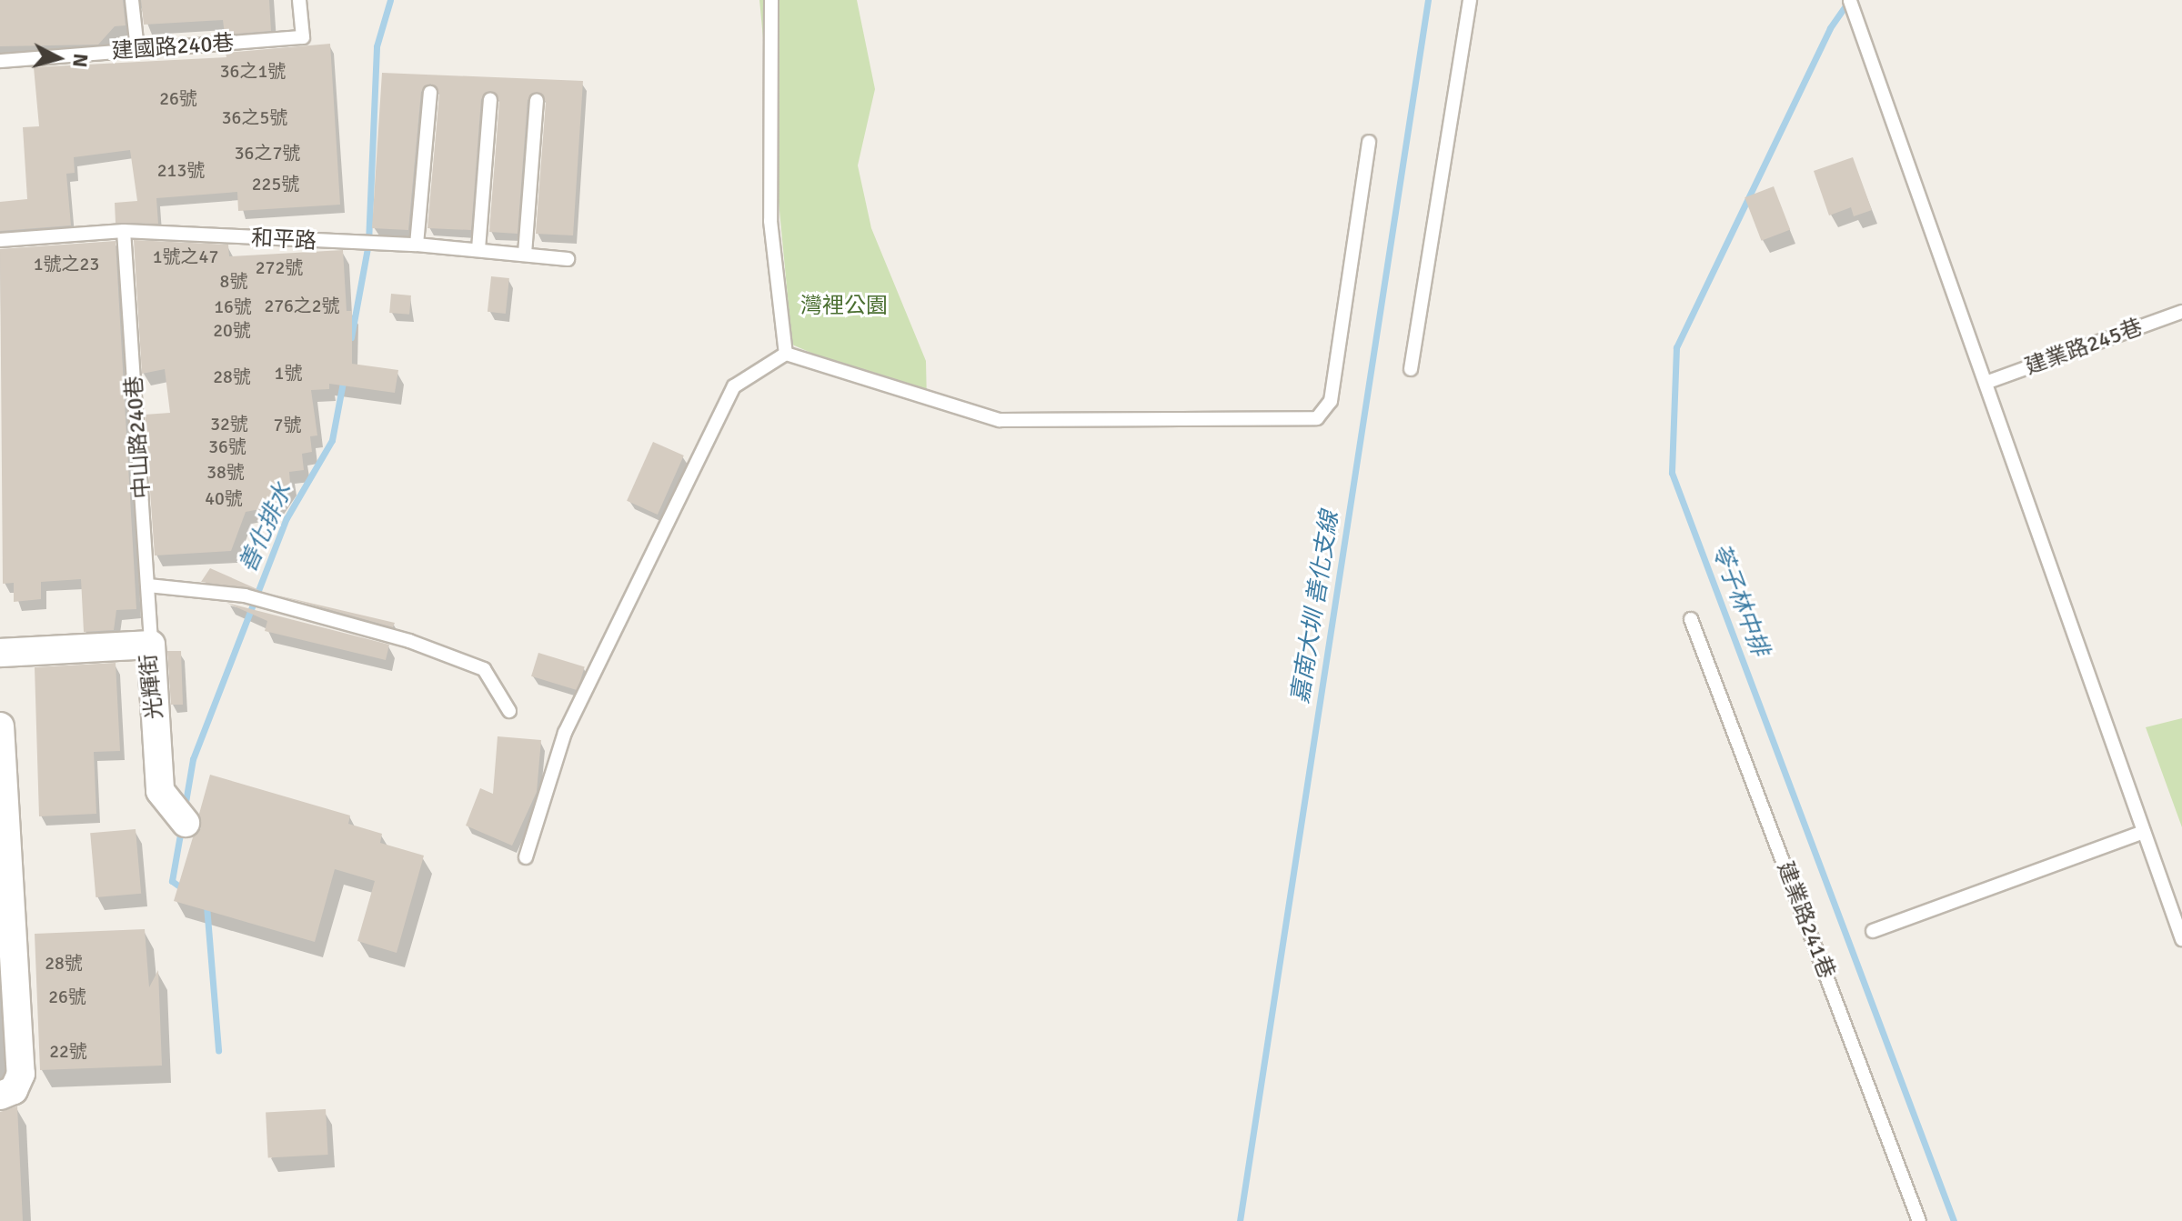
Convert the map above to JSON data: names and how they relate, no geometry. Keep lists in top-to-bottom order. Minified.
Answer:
{"streets":{"street":["光輝街"],"lane":["建國路240巷","和平路","建業路245巷","中山路240巷","建業路241巷"]},"crossings":[["和平路","中山路240巷"],["中山路240巷","光輝街"]],"water":["善化排水","苓子林中排","嘉南大圳 善化支線"],"parks":["灣裡公園"],"house_numbers":["36之1號","26號","36之5號","36之7號","213號","225號","1號之47","1號之23","272號","8號","276之2號","16號","20號","1號","28號","32號","7號","36號","38號","40號","28號","26號","22號"],"north":"right"}
